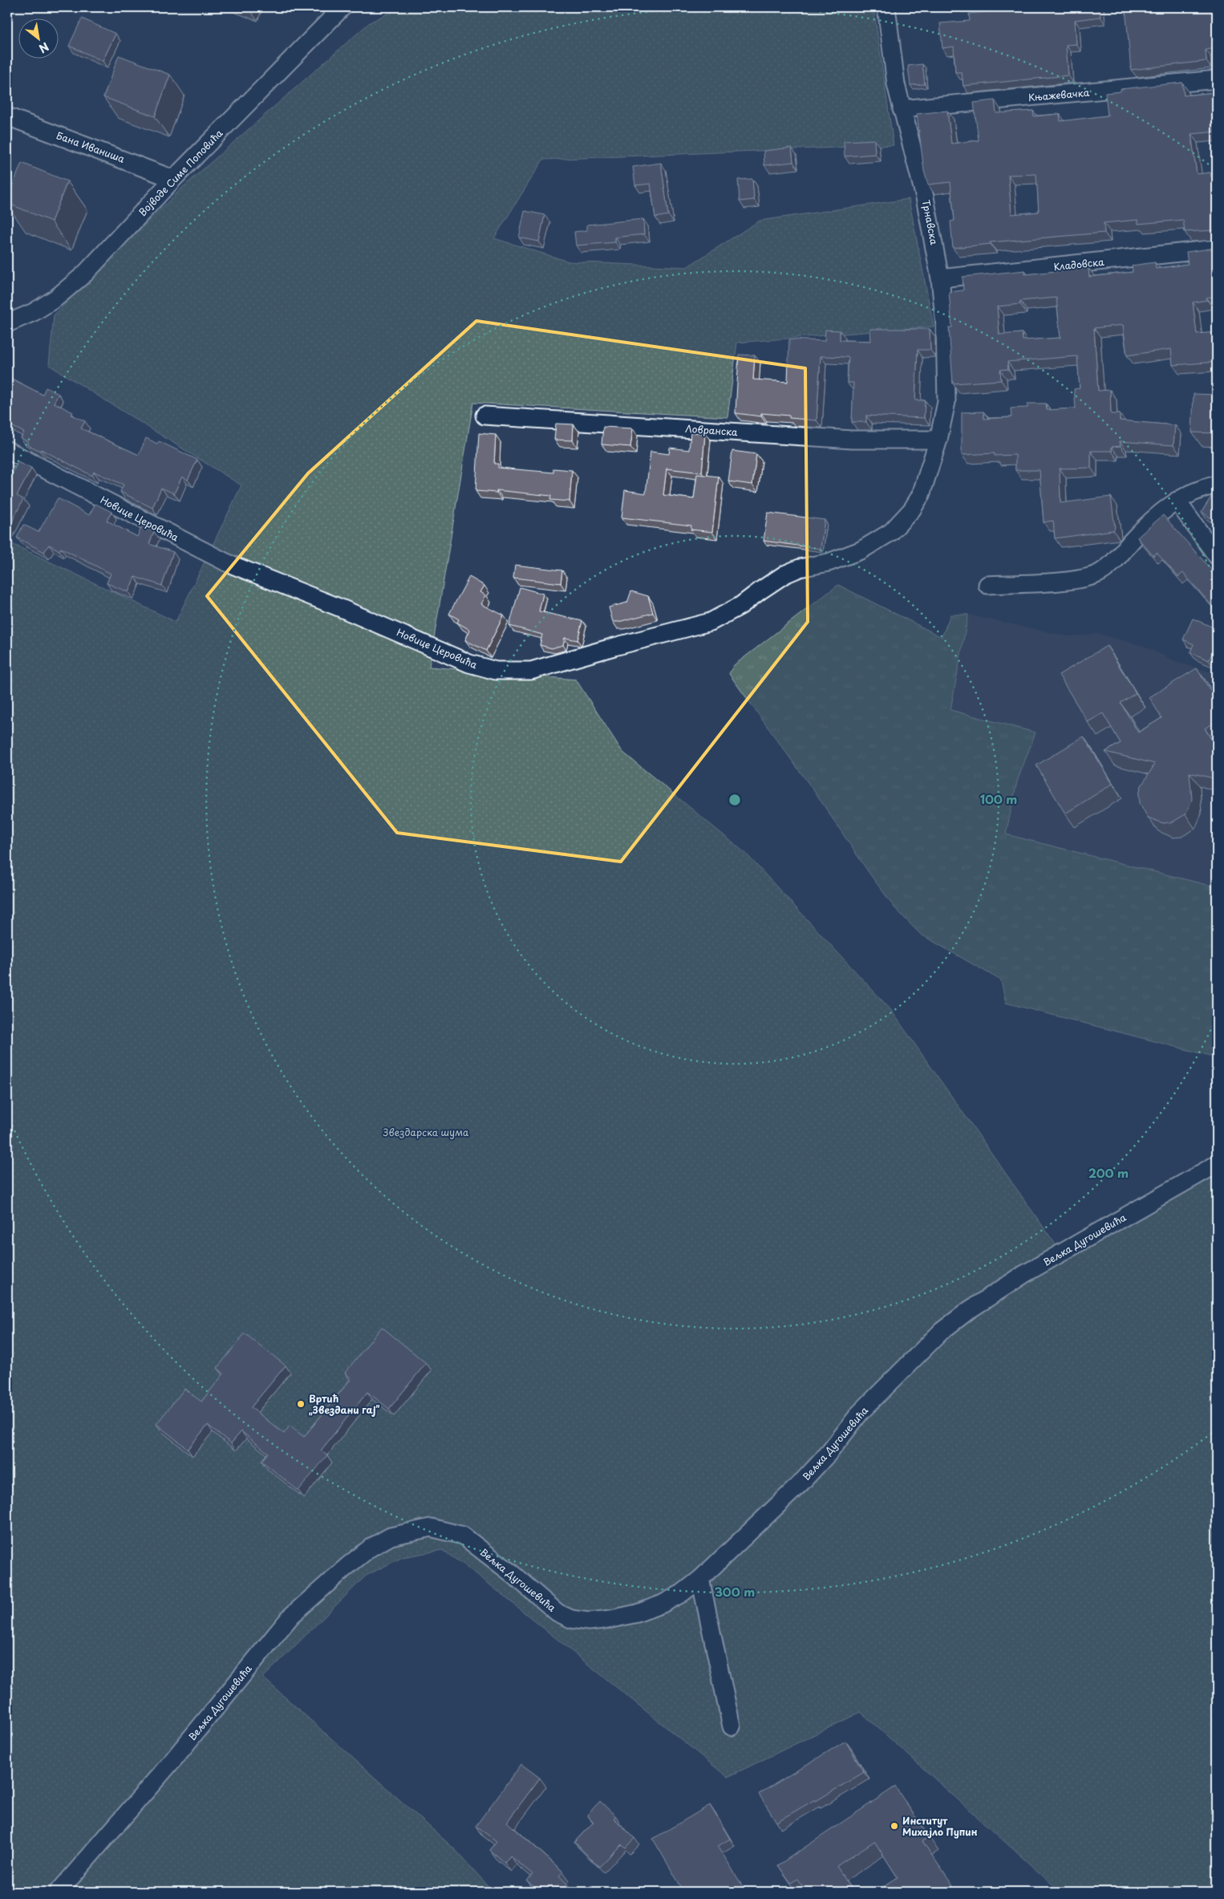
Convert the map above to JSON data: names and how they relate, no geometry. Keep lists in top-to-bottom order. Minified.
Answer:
{"streets":{"street":["Књажевачка","Бана Иваниша","Војводе Симе Поповића","Трнавска","Кладовска","Ловранска","Новице Церовића","Вељка Дугошевића"]},"crossings":[["Књажевачка","Трнавска"],["Бана Иваниша","Војводе Симе Поповића"],["Трнавска","Кладовска"],["Трнавска","Ловранска"],["Трнавска","Новице Церовића"],["Ловранска","Новице Церовића"]],"parks":["Звездарска шума"],"places":["Вртић „Звездани гај”","Институт Михајло Пупин"],"north":"bottom right","rings":["100 m","200 m","300 m"]}
